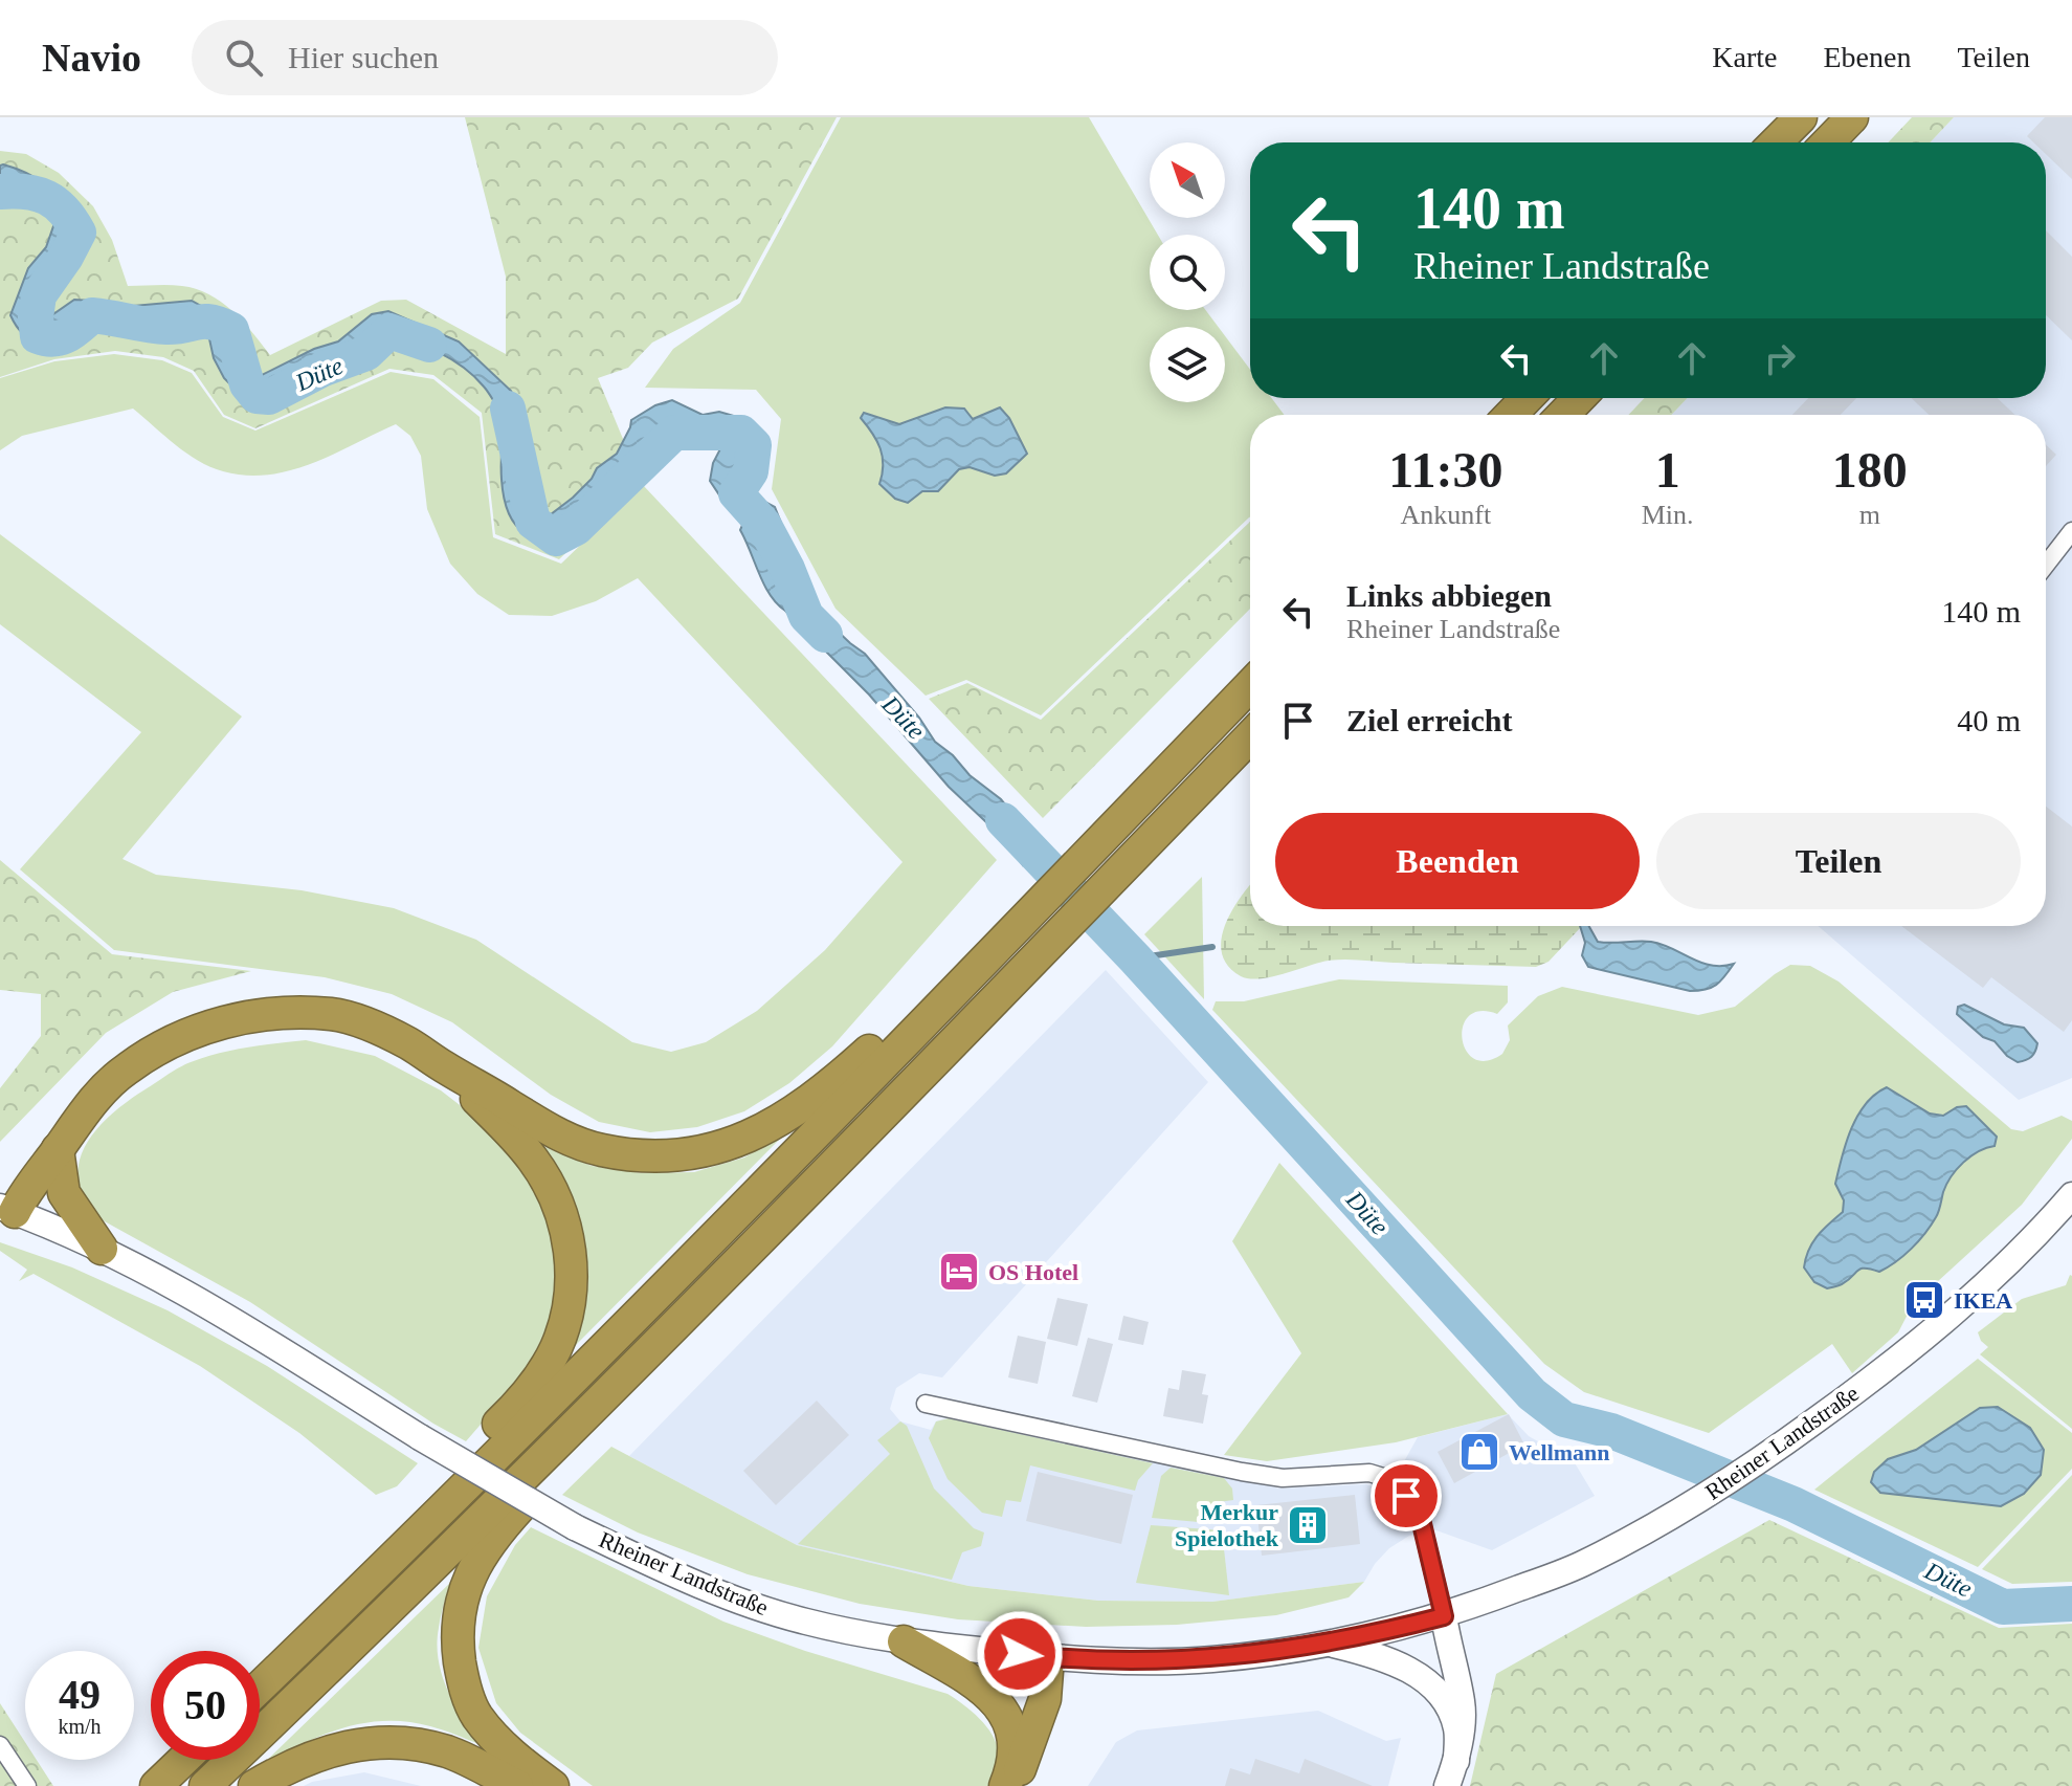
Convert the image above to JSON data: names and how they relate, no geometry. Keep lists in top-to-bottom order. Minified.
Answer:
{"streets":{"street":["Rheiner Landstraße"]},"water":["Düte"],"places":{"hotel":["OS Hotel"],"bus stop":["IKEA"],"shop":["Wellmann"],"building":["Merkur Spielothek"]},"north":"top left","page":{"header":"Navio","search":"Hier suchen","nav":["Karte","Ebenen","Teilen"],"turn":["140 m","Rheiner Landstraße"],"eta":["11:30","Ankunft","1","Min.","180","m"],"list":[{"name":"Links abbiegen","note":"Rheiner Landstraße","value":"140 m"},{"name":"Ziel erreicht","value":"40 m"}],"buttons":["Beenden","Teilen"],"speed":"49 km/h","limit":"50"}}
